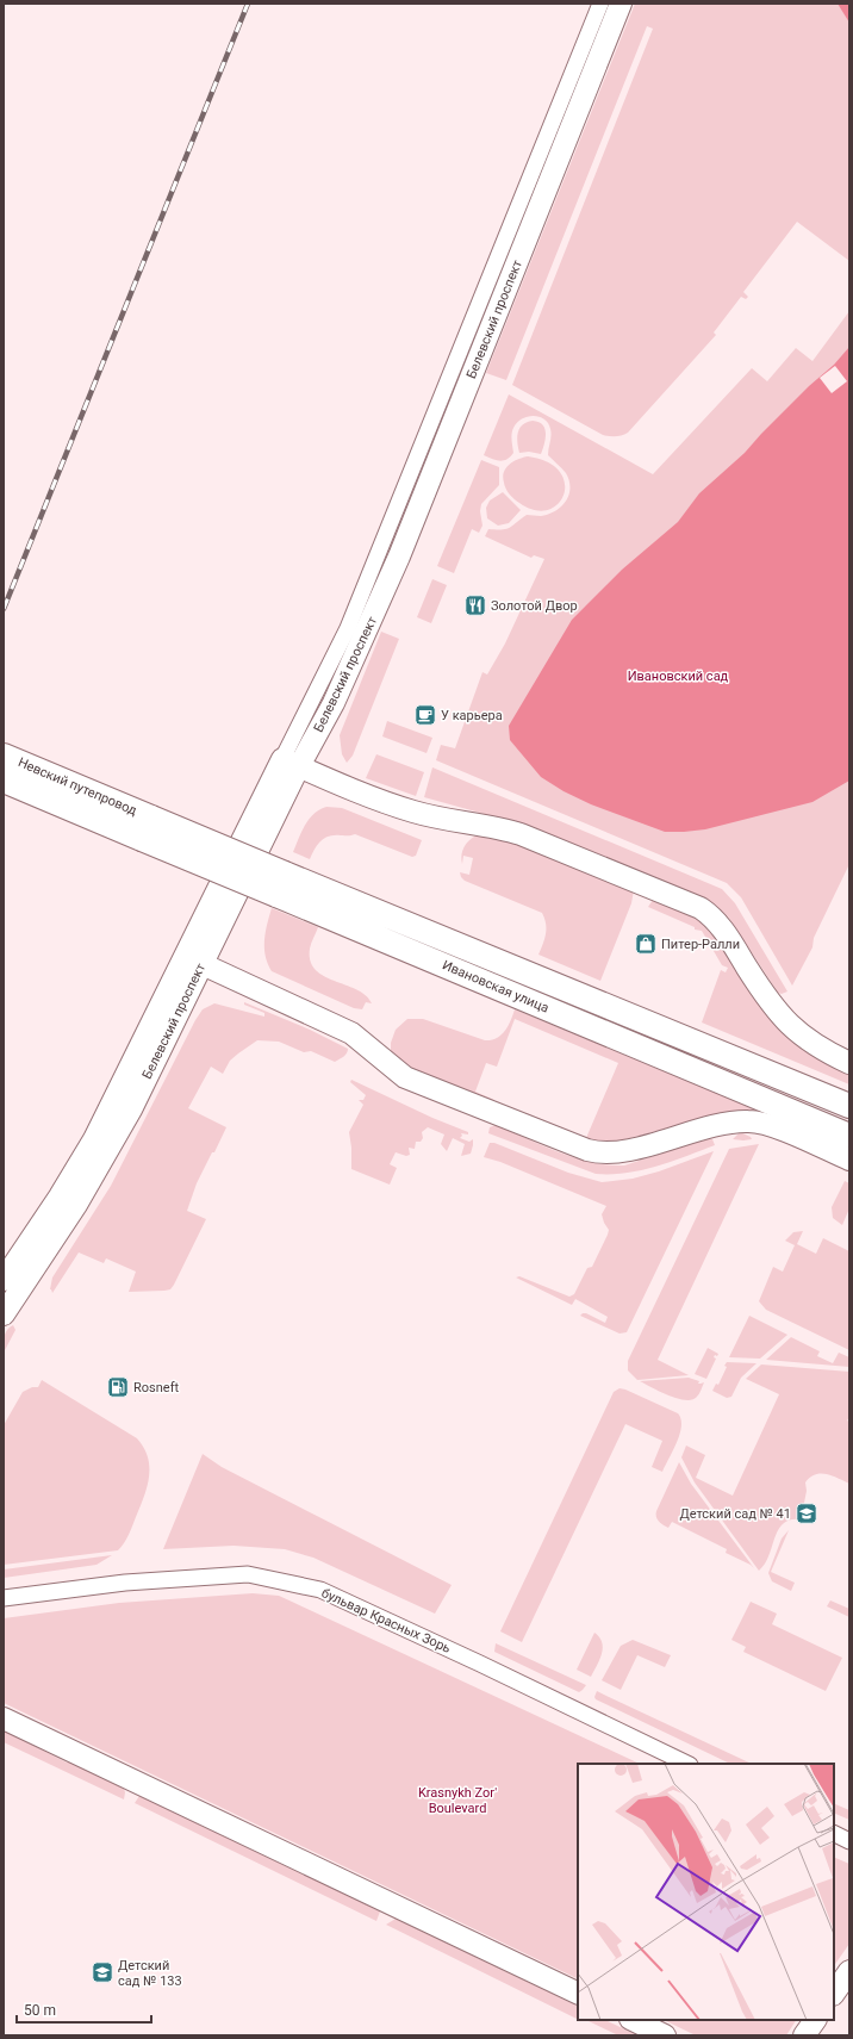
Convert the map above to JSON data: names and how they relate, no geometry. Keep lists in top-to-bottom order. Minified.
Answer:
{"streets":{"main road":["Невский путепровод","Ивановская улица"],"street":["Белевский проспект","бульвар Красных Зорь"]},"crossings":[["Невский путепровод","Ивановская улица"]],"parks":["Ивановский сад","Krasnykh Zor' Boulevard"],"places":{"restaurant":["Золотой Двор"],"cafe":["У карьера"],"shop":["Питер-Ралли"],"fuel station":["Rosneft"],"school or university":["Детский сад № 41","Детский сад № 133"]},"scale_bar":"50 m"}
